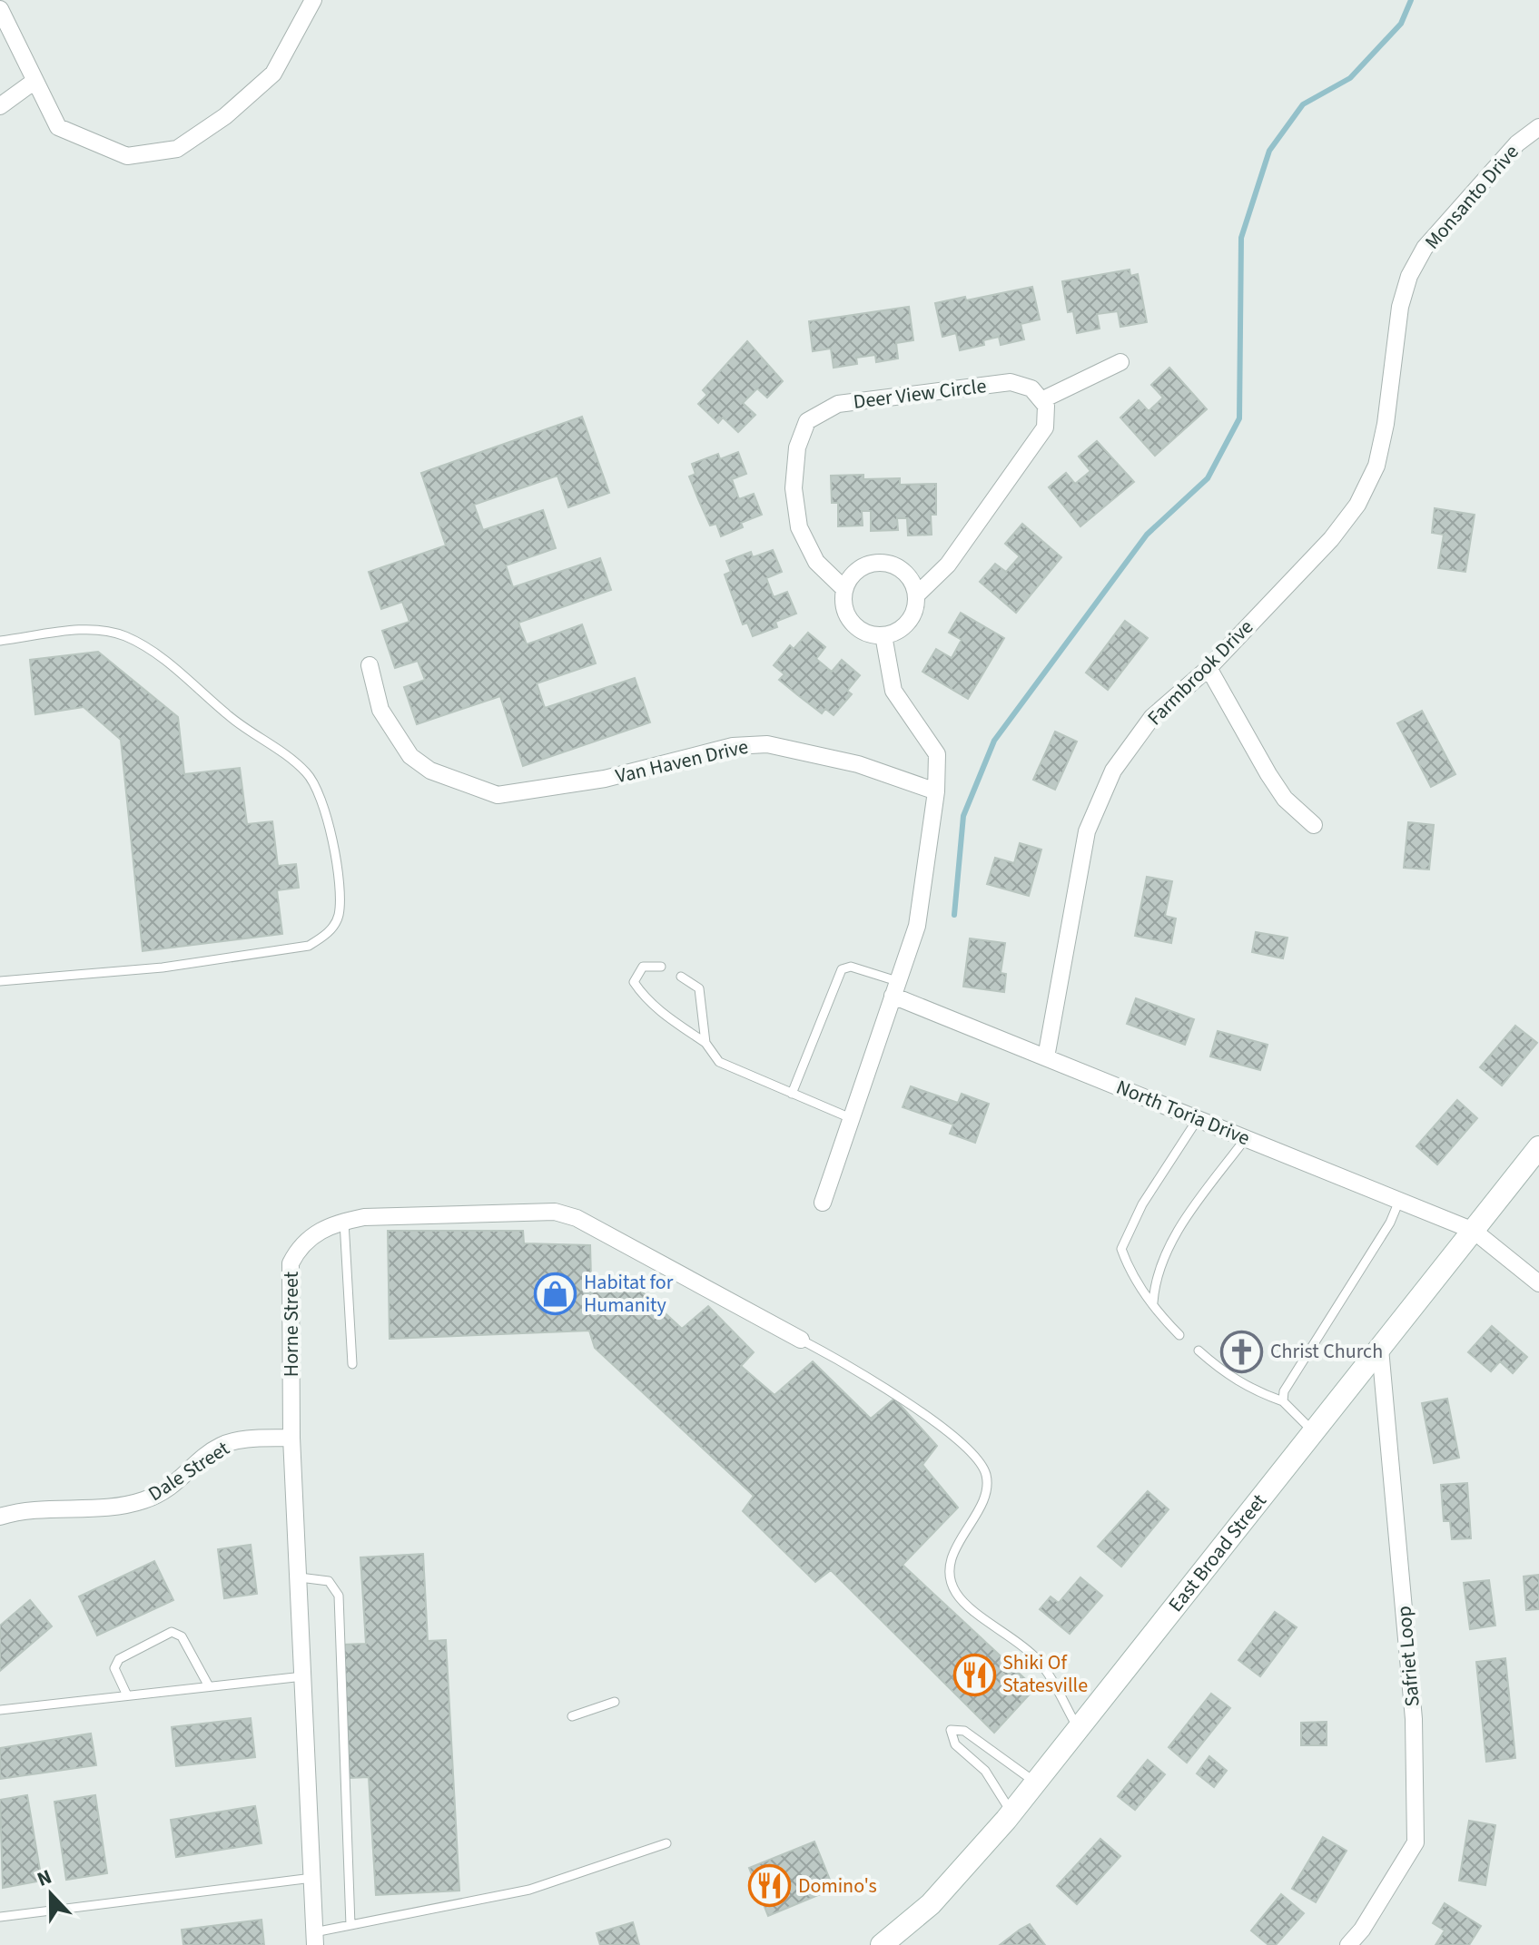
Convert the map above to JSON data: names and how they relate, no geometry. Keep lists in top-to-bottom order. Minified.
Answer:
{"streets":{"main road":["East Broad Street"],"street":["Monsanto Drive","Deer View Circle","Farmbrook Drive","Van Haven Drive","North Toria Drive","Horne Street","Dale Street","Safriet Loop"]},"crossings":[["Monsanto Drive","Farmbrook Drive"],["Farmbrook Drive","North Toria Drive"],["North Toria Drive","East Broad Street"],["Horne Street","Dale Street"],["East Broad Street","Safriet Loop"]],"places":{"shop":["Habitat for Humanity"],"church":["Christ Church"],"restaurant":["Shiki Of Statesville","Domino's"]},"north":"top"}
